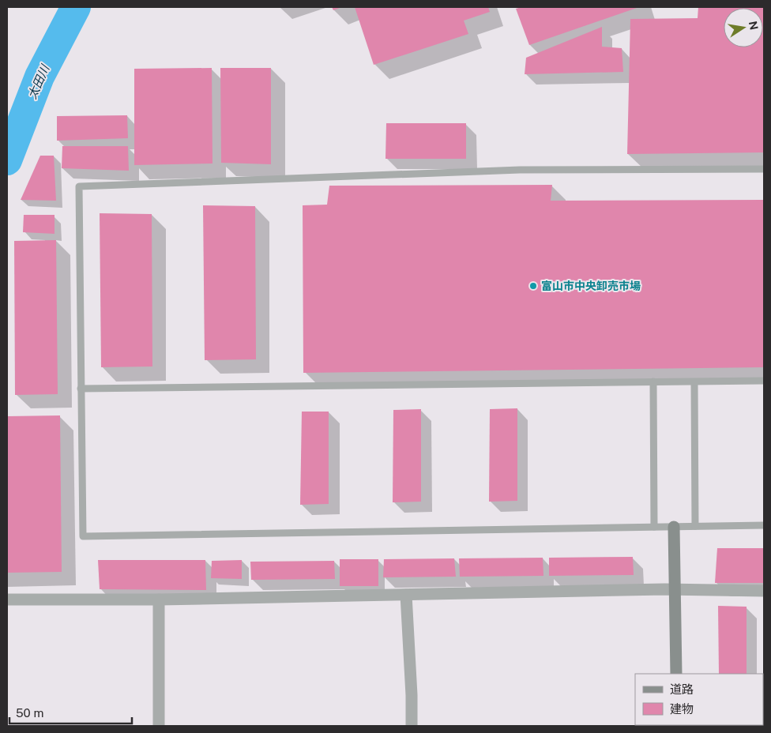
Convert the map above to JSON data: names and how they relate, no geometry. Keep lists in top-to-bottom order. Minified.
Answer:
{"water":["太田川"],"places":["富山市中央卸売市場"],"legend":["道路","建物"],"scale_bar":"50 m","north":"right"}
